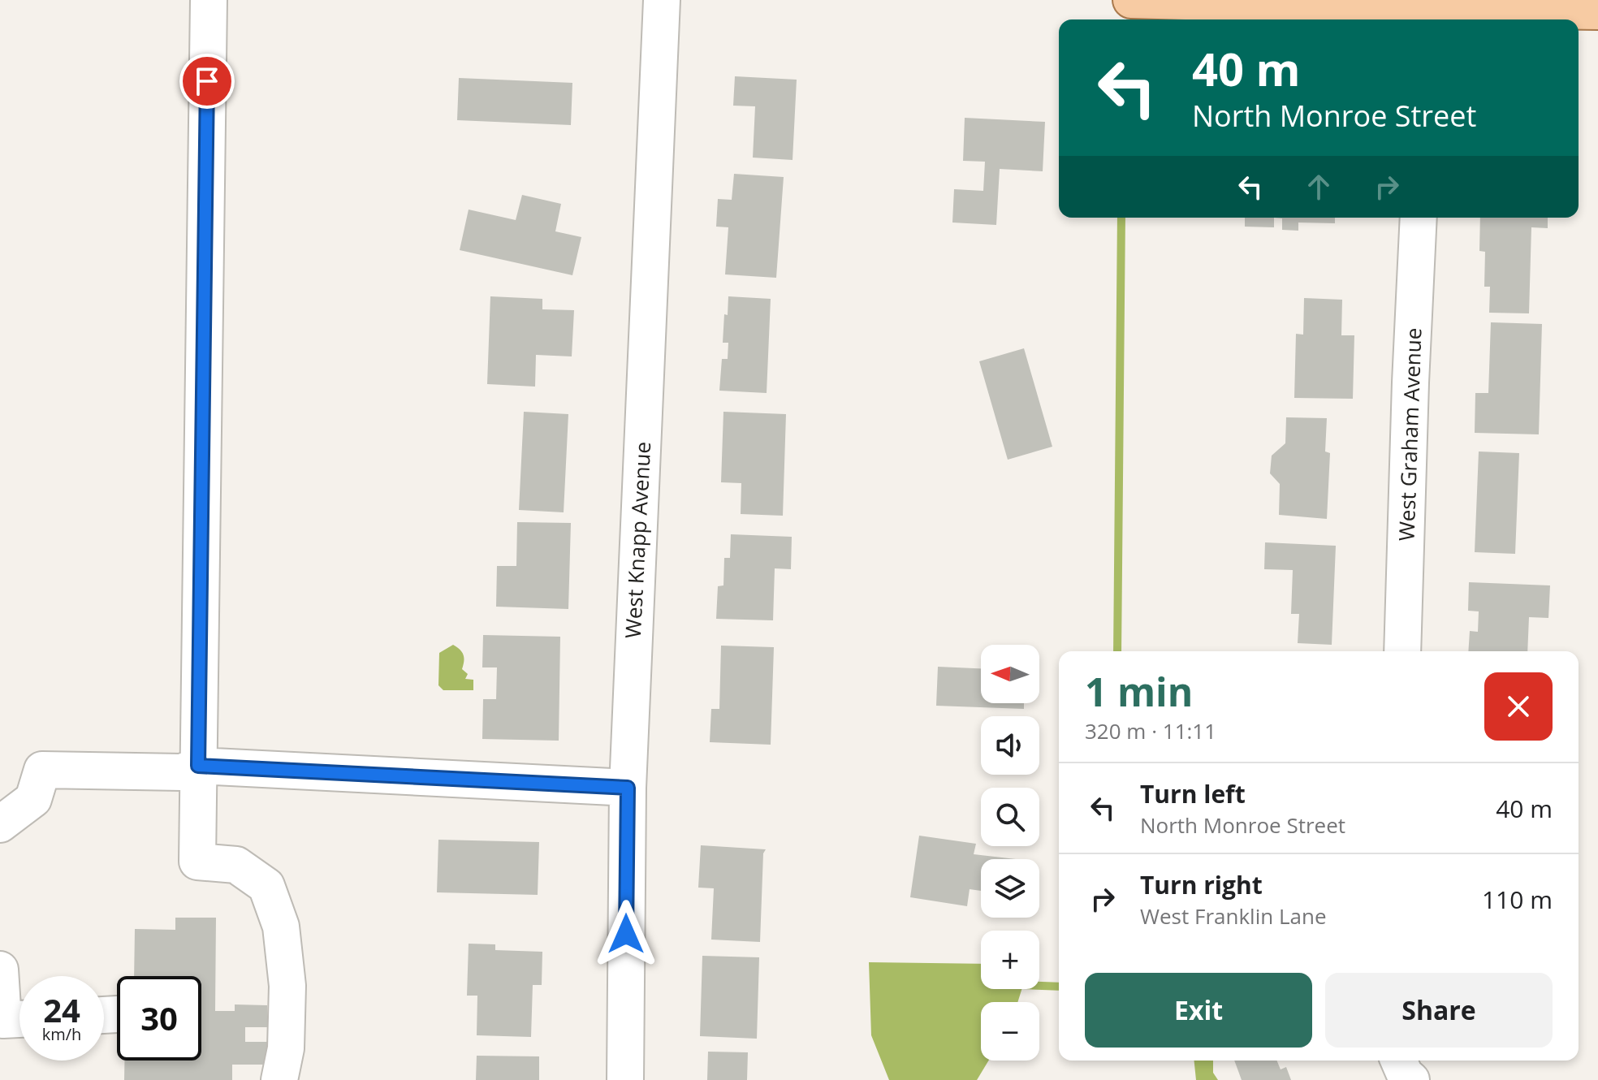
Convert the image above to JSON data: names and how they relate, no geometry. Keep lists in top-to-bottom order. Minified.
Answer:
{"streets":{"street":["West Graham Avenue","West Knapp Avenue"]},"north":"left","page":{"turn":["40 m","North Monroe Street"],"map_buttons":["+","−"],"heading":["1 min","320 m · 11:11"],"list":[{"name":"Turn left","note":"North Monroe Street","value":"40 m"},{"name":"Turn right","note":"West Franklin Lane","value":"110 m"}],"buttons":["Exit","Share"],"speed":"24 km/h","limit":"30"}}
